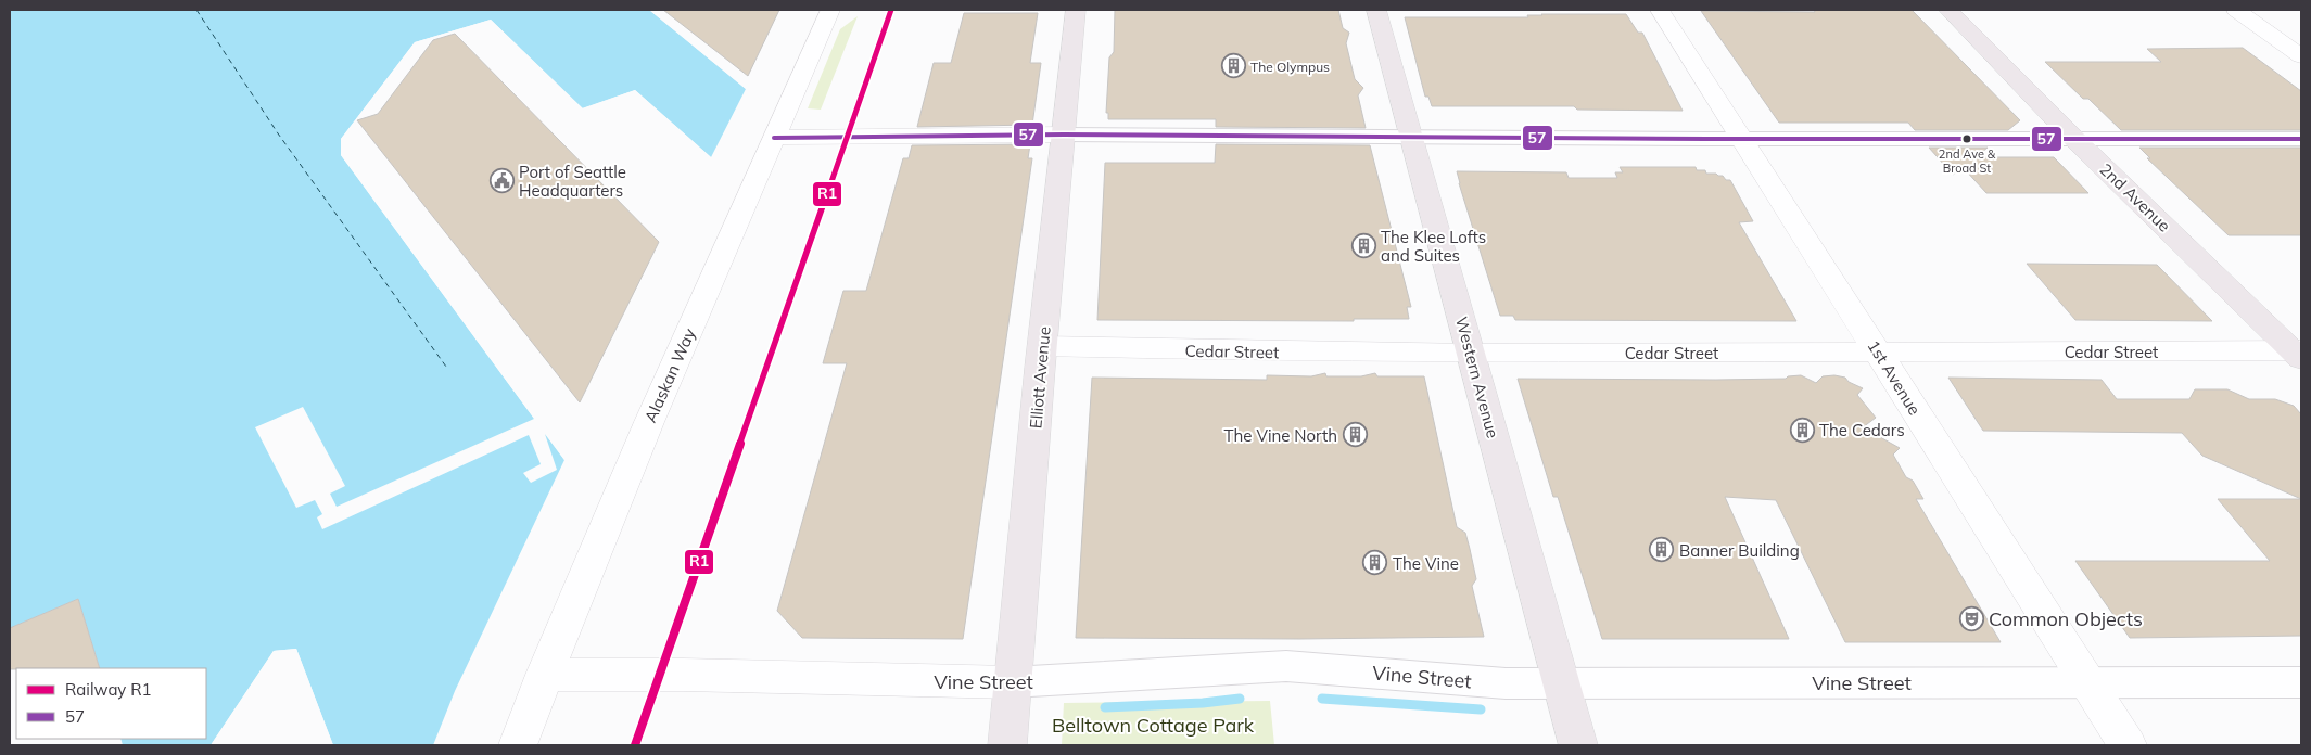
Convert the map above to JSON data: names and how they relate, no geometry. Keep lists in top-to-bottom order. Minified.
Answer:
{"streets":{"main road":["2nd Avenue","Cedar Street","Alaskan Way","Elliott Avenue","Western Avenue","1st Avenue","Vine Street"]},"crossings":[["2nd Avenue","Cedar Street"],["Cedar Street","Elliott Avenue"],["Cedar Street","Western Avenue"],["Cedar Street","1st Avenue"],["Alaskan Way","Vine Street"],["Elliott Avenue","Vine Street"],["Western Avenue","Vine Street"],["1st Avenue","Vine Street"]],"parks":["Belltown Cottage Park"],"places":{"building":["The Olympus","The Klee Lofts and Suites","The Cedars","The Vine North","Banner Building","The Vine"],"other":["2nd Ave & Broad St"],"public building":["Port of Seattle Headquarters"],"theatre":["Common Objects"]},"lines":["rail line R1","transit line 57"],"legend":["Railway R1","57"]}
